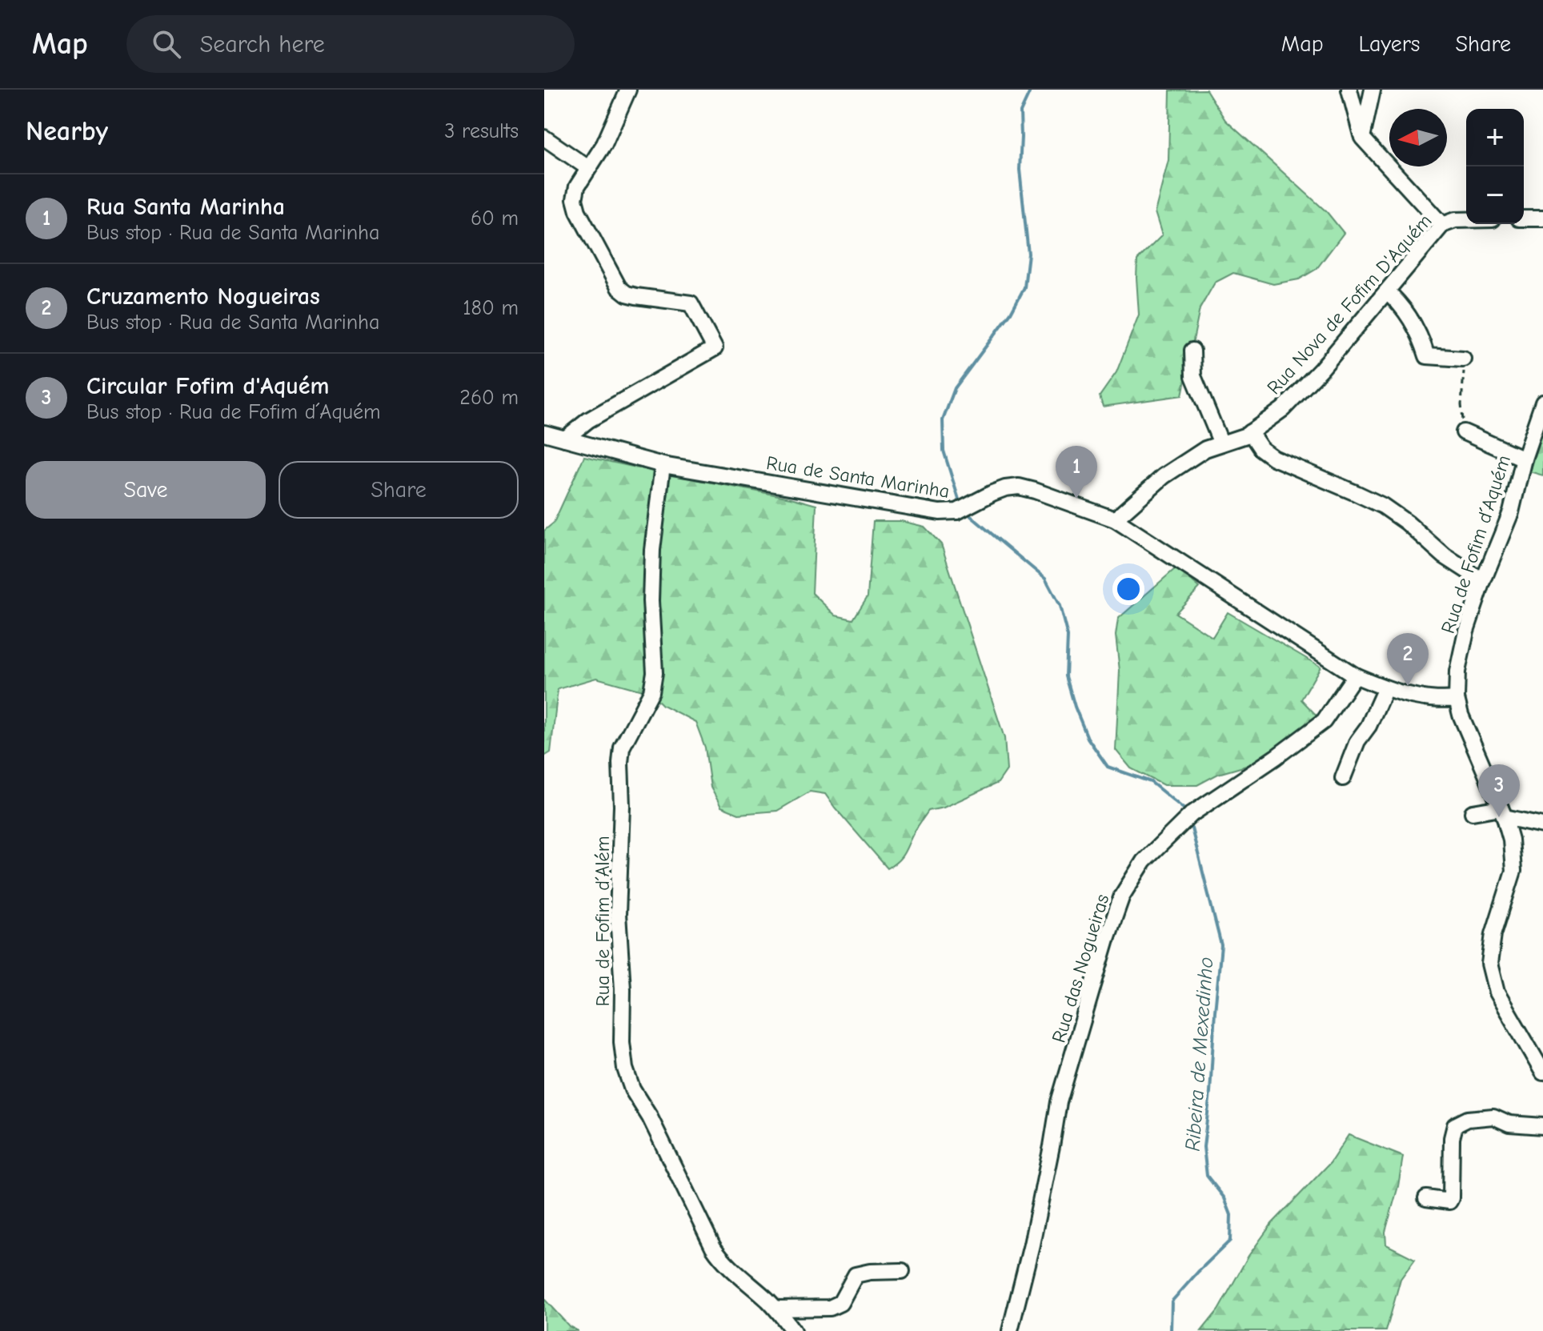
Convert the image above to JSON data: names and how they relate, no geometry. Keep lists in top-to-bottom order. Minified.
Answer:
{"streets":{"street":["Rua Nova de Fofim D'Aquém","Rua de Santa Marinha","Rua de Fofim d´Aquém","Rua de Fofim d´Além","Rua das Nogueiras"]},"crossings":[["Rua Nova de Fofim D'Aquém","Rua de Santa Marinha"],["Rua de Santa Marinha","Rua de Fofim d´Aquém"],["Rua de Santa Marinha","Rua de Fofim d´Além"],["Rua de Santa Marinha","Rua das Nogueiras"]],"water":["Ribeira de Mexedinho"],"north":"left","page":{"header":"Map","search":"Search here","nav":["Map","Layers","Share"],"heading":["Nearby","3 results"],"map_buttons":["+","−"],"list":[{"mark":"1","name":"Rua Santa Marinha","note":"Bus stop · Rua de Santa Marinha","value":"60 m"},{"mark":"2","name":"Cruzamento Nogueiras","note":"Bus stop · Rua de Santa Marinha","value":"180 m"},{"mark":"3","name":"Circular Fofim d'Aquém","note":"Bus stop · Rua de Fofim d´Aquém","value":"260 m"}],"buttons":["Save","Share"],"pins":["1","2","3"]}}
